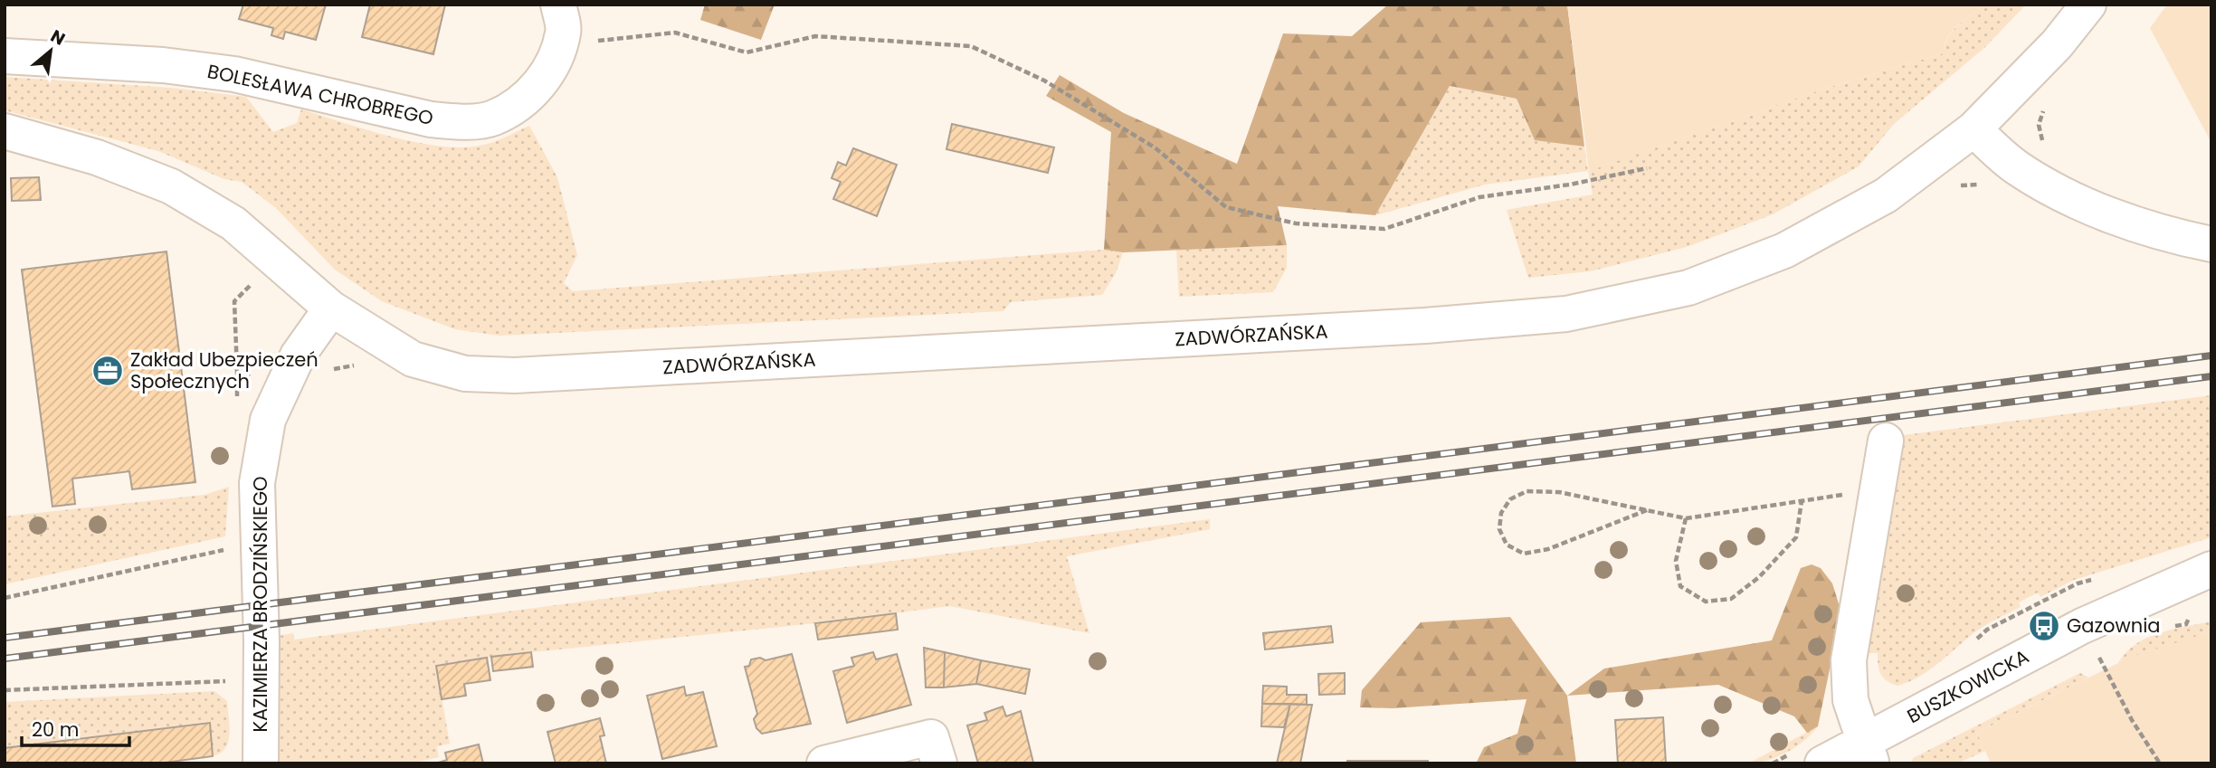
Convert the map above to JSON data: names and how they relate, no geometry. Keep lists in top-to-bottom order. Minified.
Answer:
{"streets":{"street":["BOLESŁAWA CHROBREGO","ZADWÓRZAŃSKA","KAZIMIERZA BRODZIŃSKIEGO","BUSZKOWICKA"]},"crossings":[["ZADWÓRZAŃSKA","KAZIMIERZA BRODZIŃSKIEGO"]],"places":{"office":["Zakład Ubezpieczeń Społecznych"],"bus stop":["Gazownia"]},"scale_bar":"20 m","north":"top right"}
